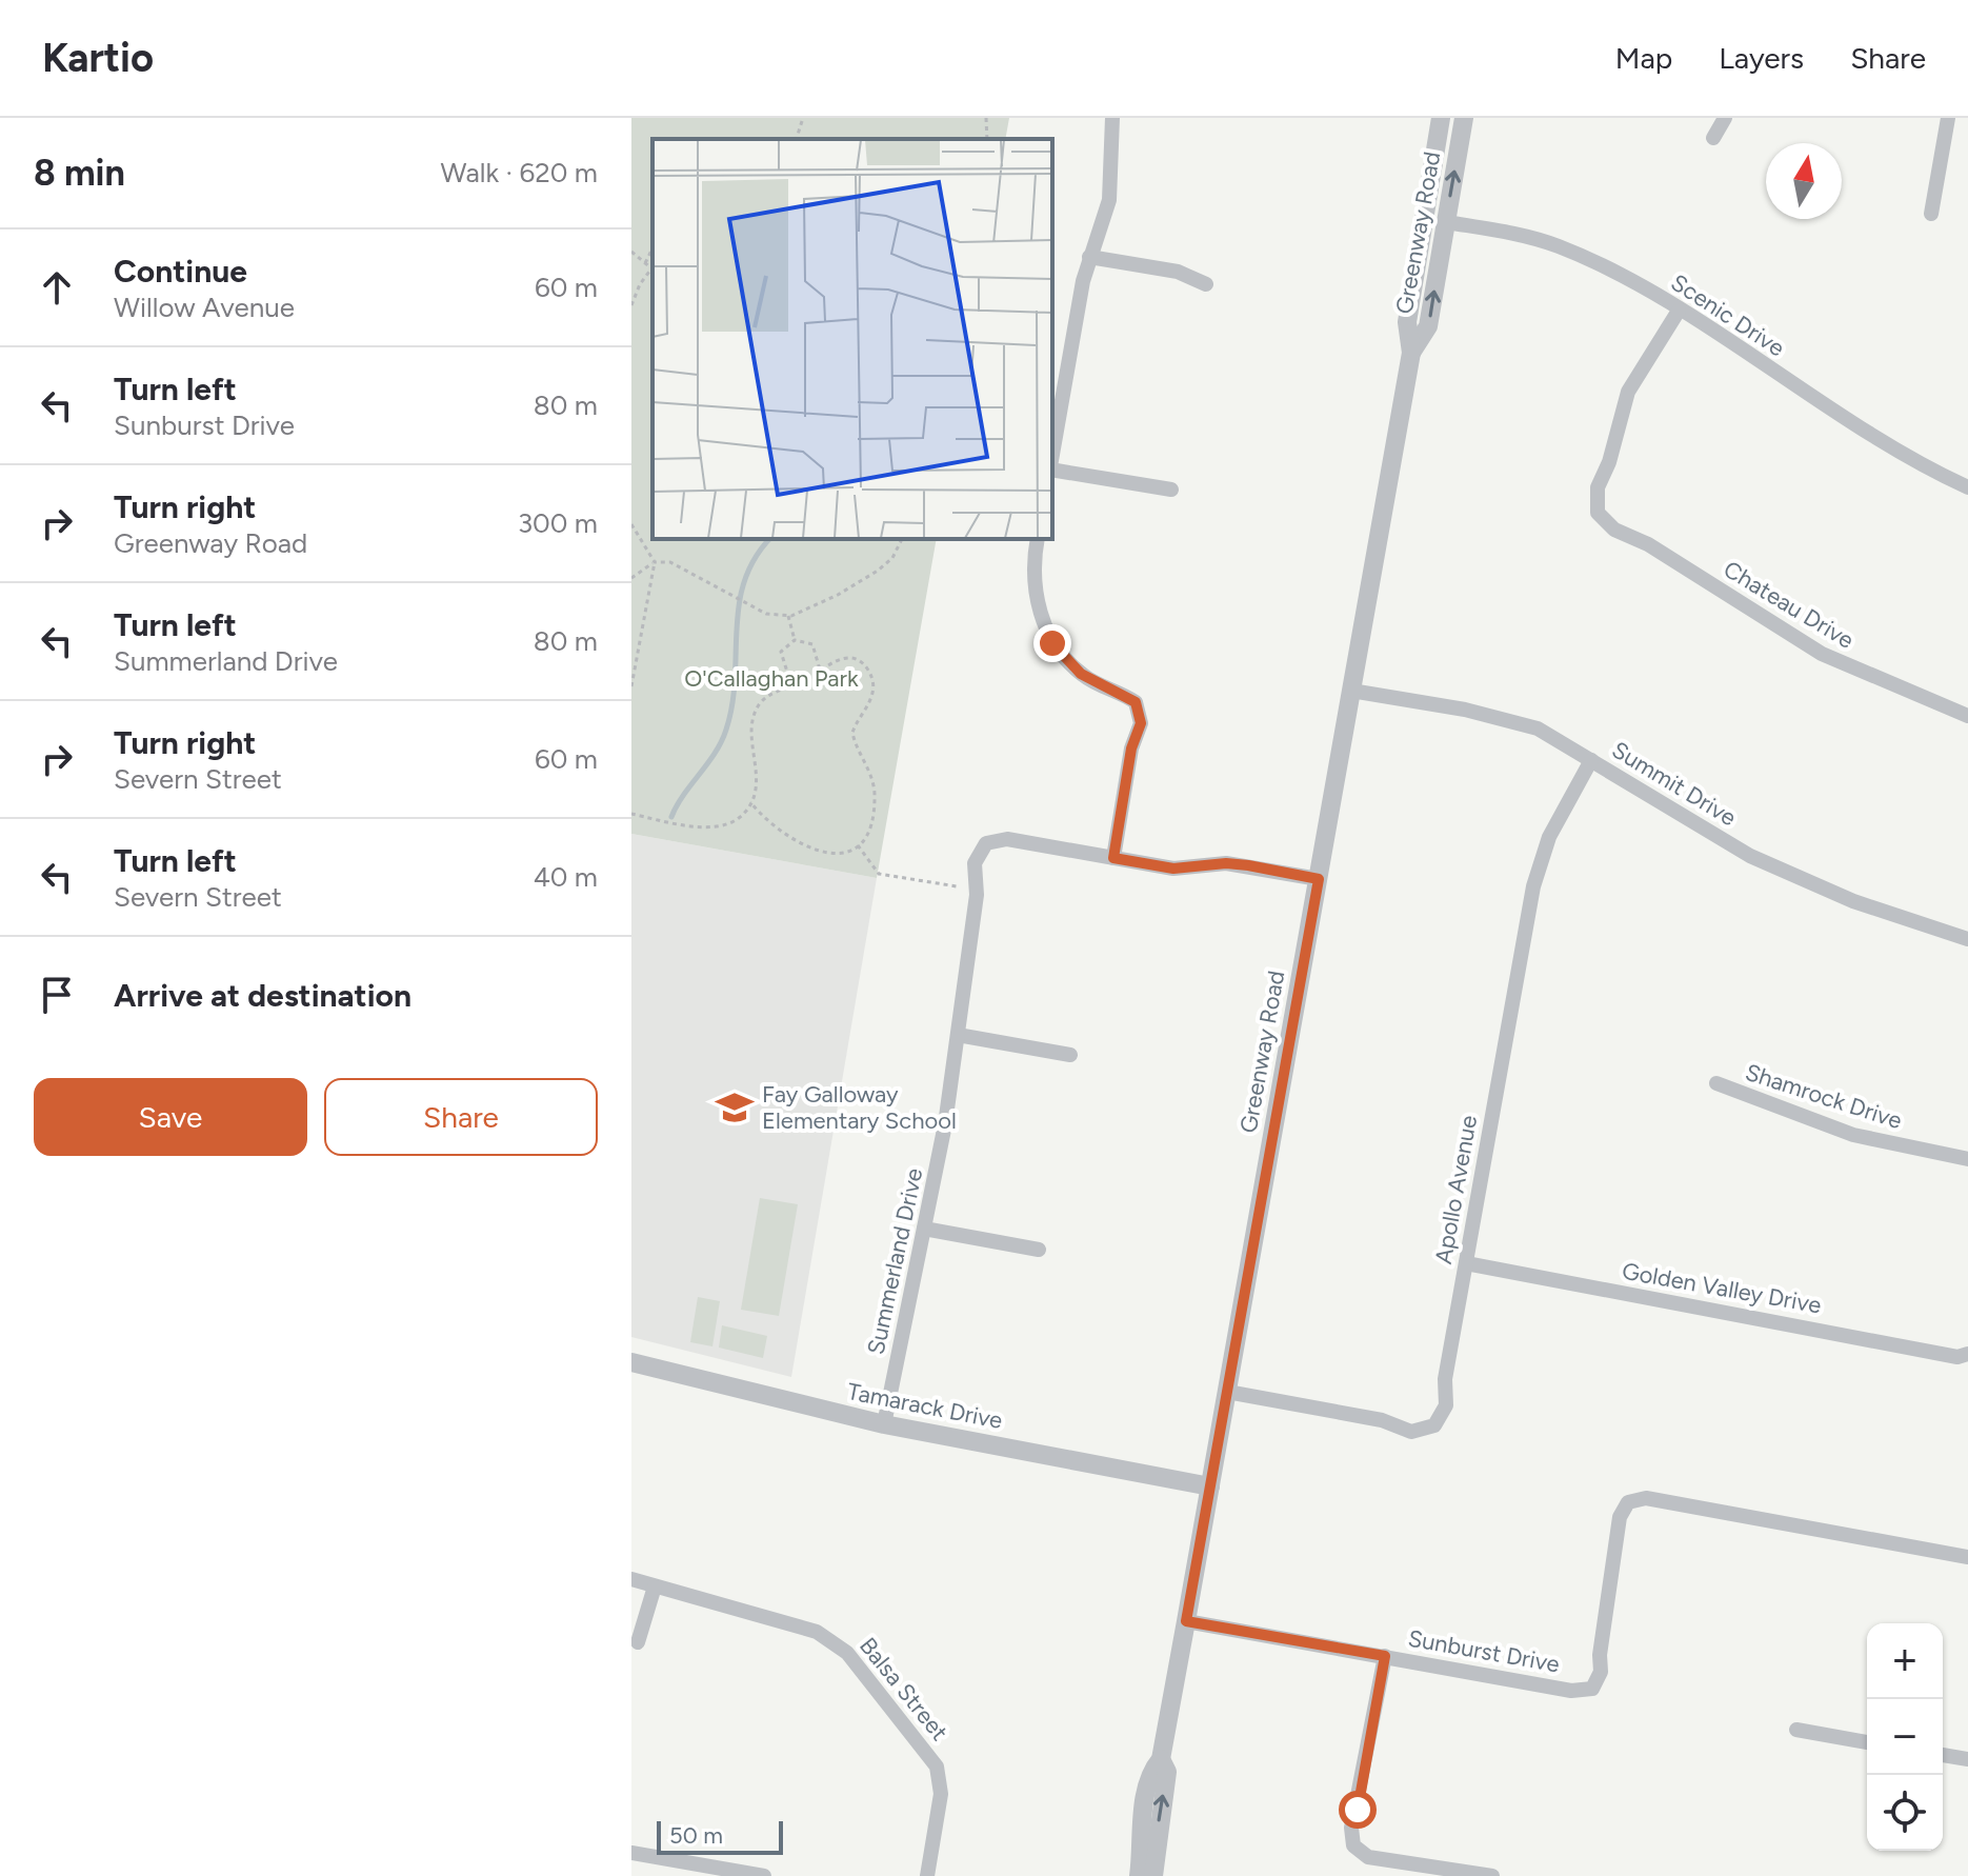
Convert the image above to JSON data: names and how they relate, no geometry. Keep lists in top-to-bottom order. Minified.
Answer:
{"streets":{"street":["Greenway Road","Scenic Drive","Chateau Drive","Summit Drive","Shamrock Drive","Apollo Avenue","Summerland Drive","Golden Valley Drive","Tamarack Drive","Sunburst Drive","Balsa Street"]},"crossings":[["Greenway Road","Scenic Drive"],["Greenway Road","Summit Drive"],["Greenway Road","Apollo Avenue"],["Greenway Road","Summerland Drive"],["Greenway Road","Tamarack Drive"],["Greenway Road","Sunburst Drive"],["Scenic Drive","Chateau Drive"],["Summit Drive","Apollo Avenue"],["Apollo Avenue","Golden Valley Drive"],["Summerland Drive","Tamarack Drive"]],"parks":["O'Callaghan Park"],"places":{"school or university":["Fay Galloway Elementary School"]},"scale_bar":"50 m","north":"top","page":{"header":"Kartio","nav":["Map","Layers","Share"],"heading":["8 min","Walk · 620 m"],"list":[["Continue","Willow Avenue","60 m"],["Turn left","Sunburst Drive","80 m"],["Turn right","Greenway Road","300 m"],["Turn left","Summerland Drive","80 m"],["Turn right","Severn Street","60 m"],["Turn left","Severn Street","40 m"],"Arrive at destination"],"buttons":["Save","Share"],"map_buttons":["+","−"],"scale":"50 m"}}
